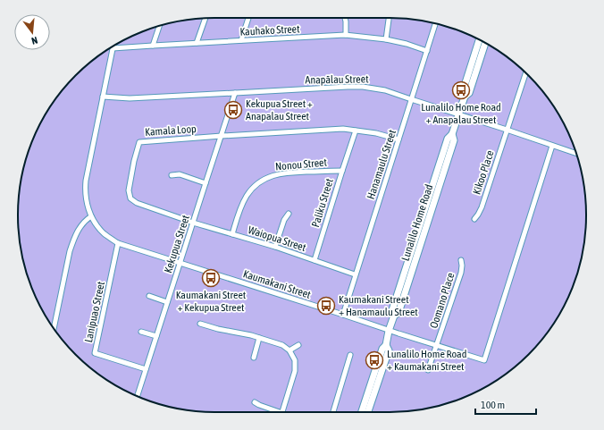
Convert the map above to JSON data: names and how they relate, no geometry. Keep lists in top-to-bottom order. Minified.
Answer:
{"streets":{"main road":["Lunalilo Home Road"],"street":["Kauhako Street","Anapālau Street","Kamala Loop","Nonou Street","Hanamaulu Street","Kikoo Place","Paliku Street","Waiopua Street","Kekupua Street","Kaumakani Street","Oomano Place","Lanipuao Street"]},"crossings":[["Kauhako Street","Hanamaulu Street"],["Kauhako Street","Kaumakani Street"],["Anapālau Street","Hanamaulu Street"],["Anapālau Street","Kikoo Place"],["Anapālau Street","Lunalilo Home Road"],["Anapālau Street","Kekupua Street"],["Anapālau Street","Kaumakani Street"],["Kamala Loop","Waiopua Street"],["Kamala Loop","Kekupua Street"],["Nonou Street","Paliku Street"],["Nonou Street","Waiopua Street"],["Hanamaulu Street","Waiopua Street"],["Hanamaulu Street","Kaumakani Street"],["Paliku Street","Waiopua Street"],["Lunalilo Home Road","Kaumakani Street"],["Waiopua Street","Kekupua Street"],["Kekupua Street","Kaumakani Street"],["Kekupua Street","Lanipuao Street"],["Kaumakani Street","Oomano Place"],["Kaumakani Street","Lanipuao Street"]],"places":{"bus stop":["Lunalilo Home Road + Anapalau Street","Kekupua Street + Anapalau Street","Kaumakani Street + Kekupua Street","Kaumakani Street + Hanamaulu Street","Lunalilo Home Road + Kaumakani Street"]},"scale_bar":"100 m","north":"bottom"}
